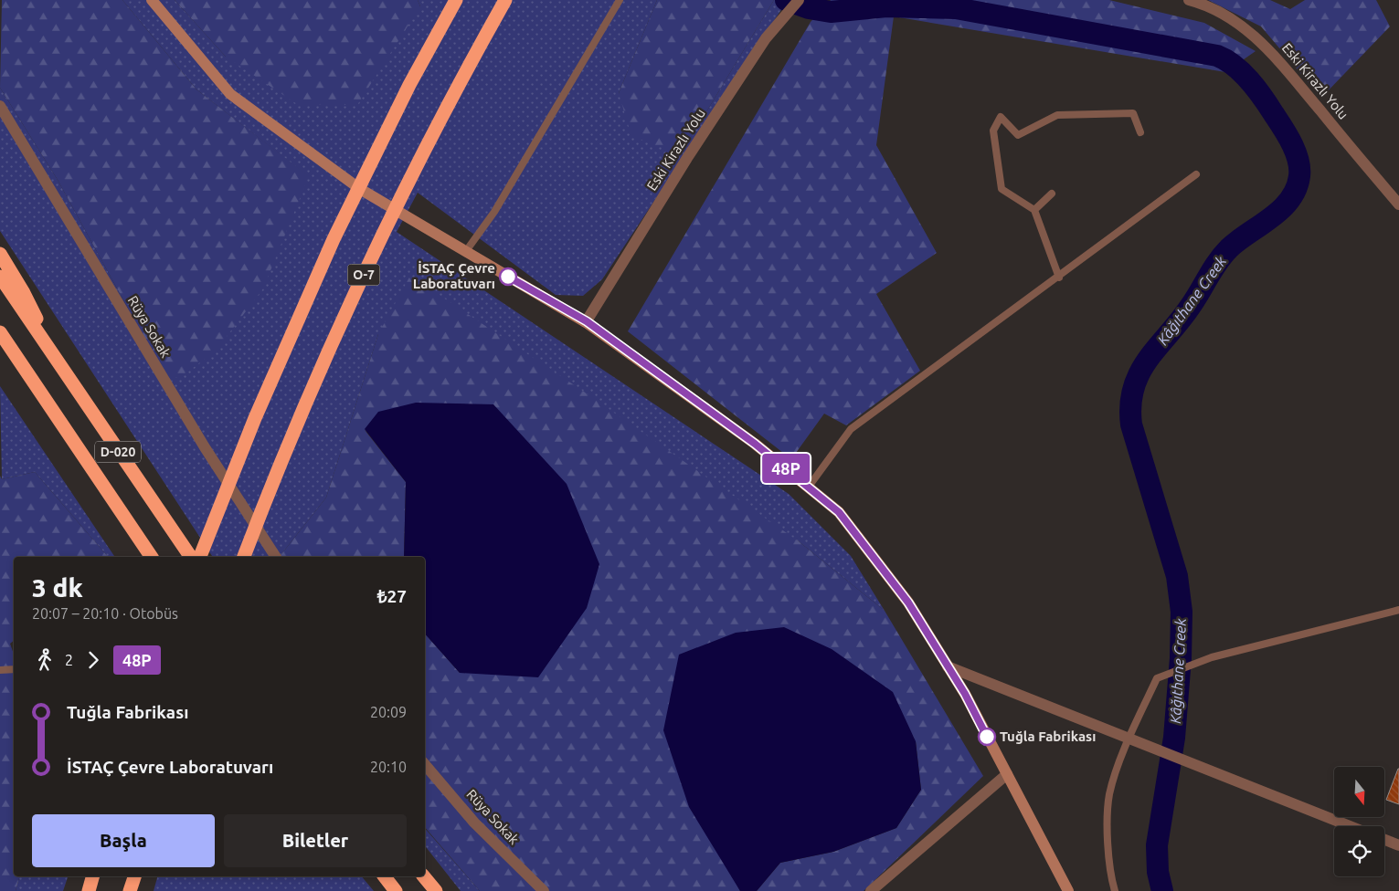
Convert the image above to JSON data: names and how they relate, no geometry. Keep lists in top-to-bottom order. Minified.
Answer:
{"streets":{"highway":["O-7","D-020"],"street":["Eski Kirazlı Yolu","Rüya Sokak"]},"water":["Kâğıthane Creek"],"places":["İSTAÇ Çevre Laboratuvarı","Tuğla Fabrikası"],"lines":["bus line 48P"],"north":"bottom","page":{"on_map":"48P","heading":["3 dk","20:07 – 20:10 · Otobüs","₺27"],"legs":["2","48P"],"list":[{"name":"Tuğla Fabrikası","value":"20:09"},{"name":"İSTAÇ Çevre Laboratuvarı","value":"20:10"}],"buttons":["Başla","Biletler"]}}
